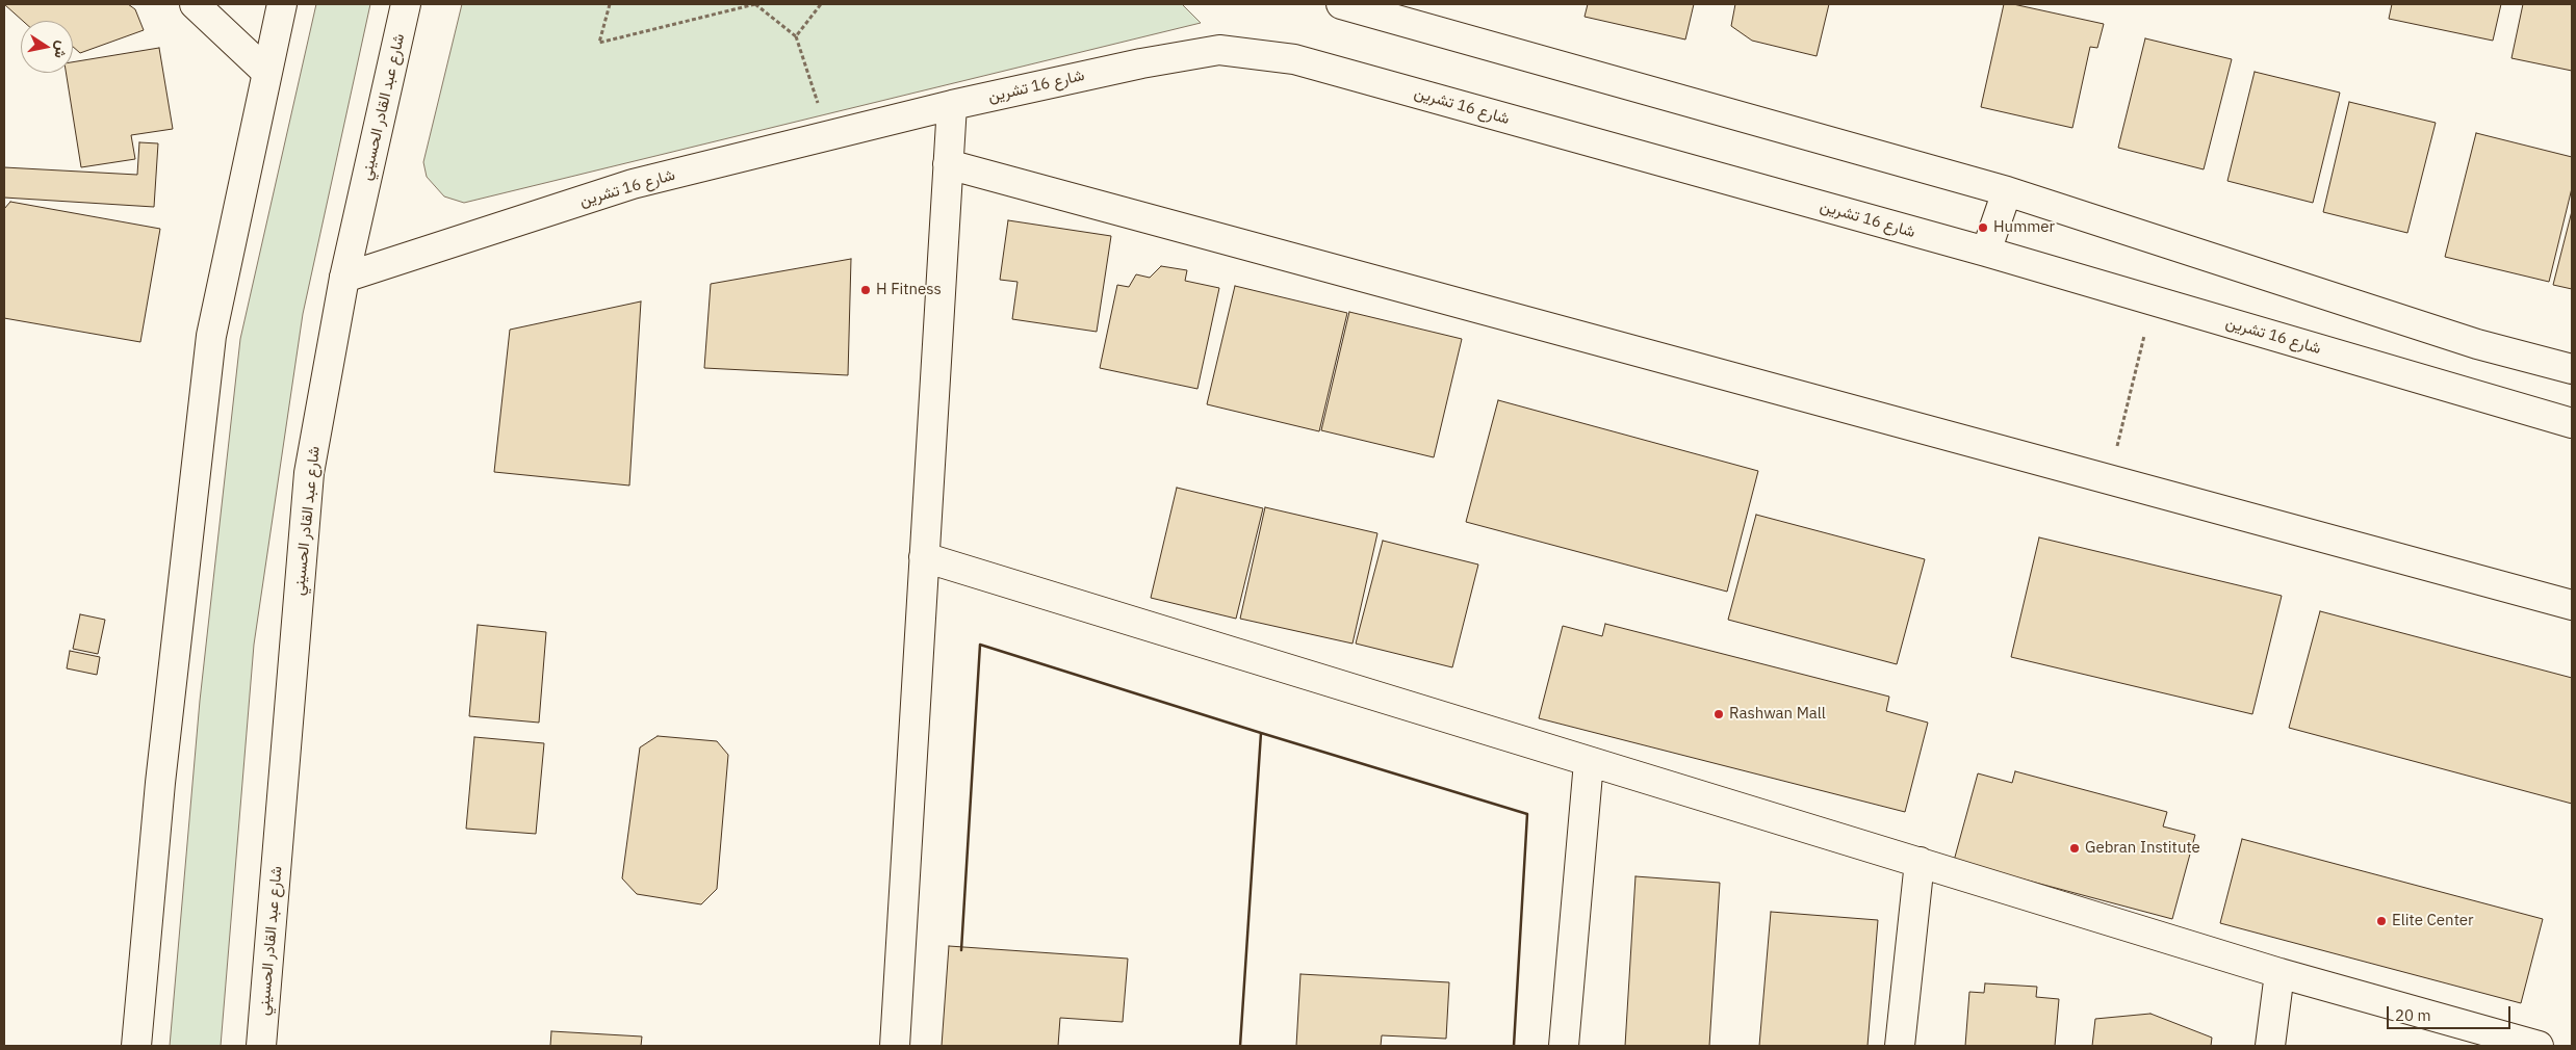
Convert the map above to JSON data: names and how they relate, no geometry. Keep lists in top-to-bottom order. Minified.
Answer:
{"streets":{"street":["شارع 16 تشرين","شارع عبد القادر الحسيني"]},"crossings":[["شارع 16 تشرين","شارع عبد القادر الحسيني"]],"places":["Hummer","H Fitness","Rashwan Mall","Gebran Institute","Elite Center"],"scale_bar":"20 m","north":"right"}
